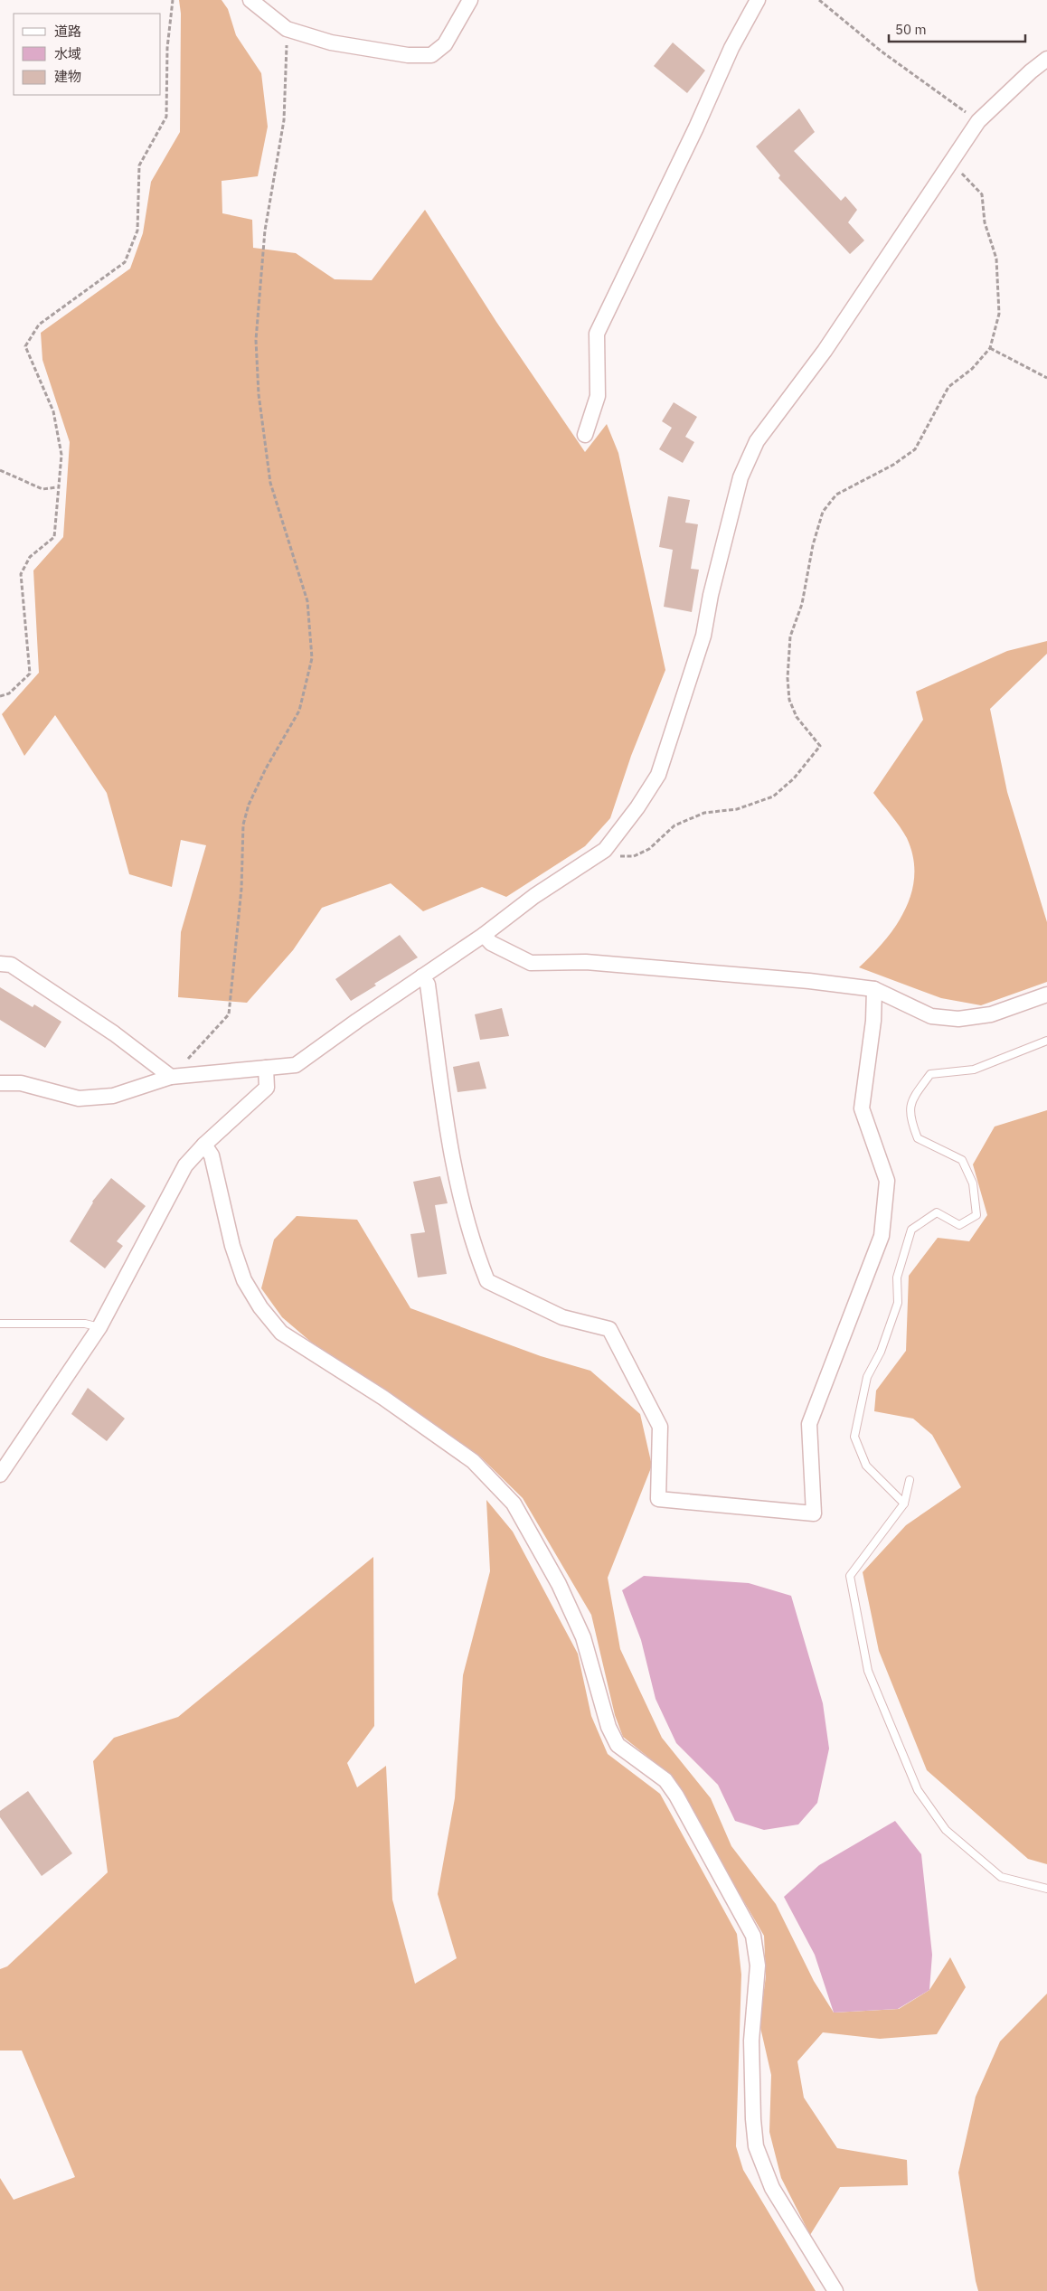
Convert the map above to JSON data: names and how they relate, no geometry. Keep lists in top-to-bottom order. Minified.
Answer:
{"legend":["道路","水域","建物"],"scale_bar":"50 m"}
